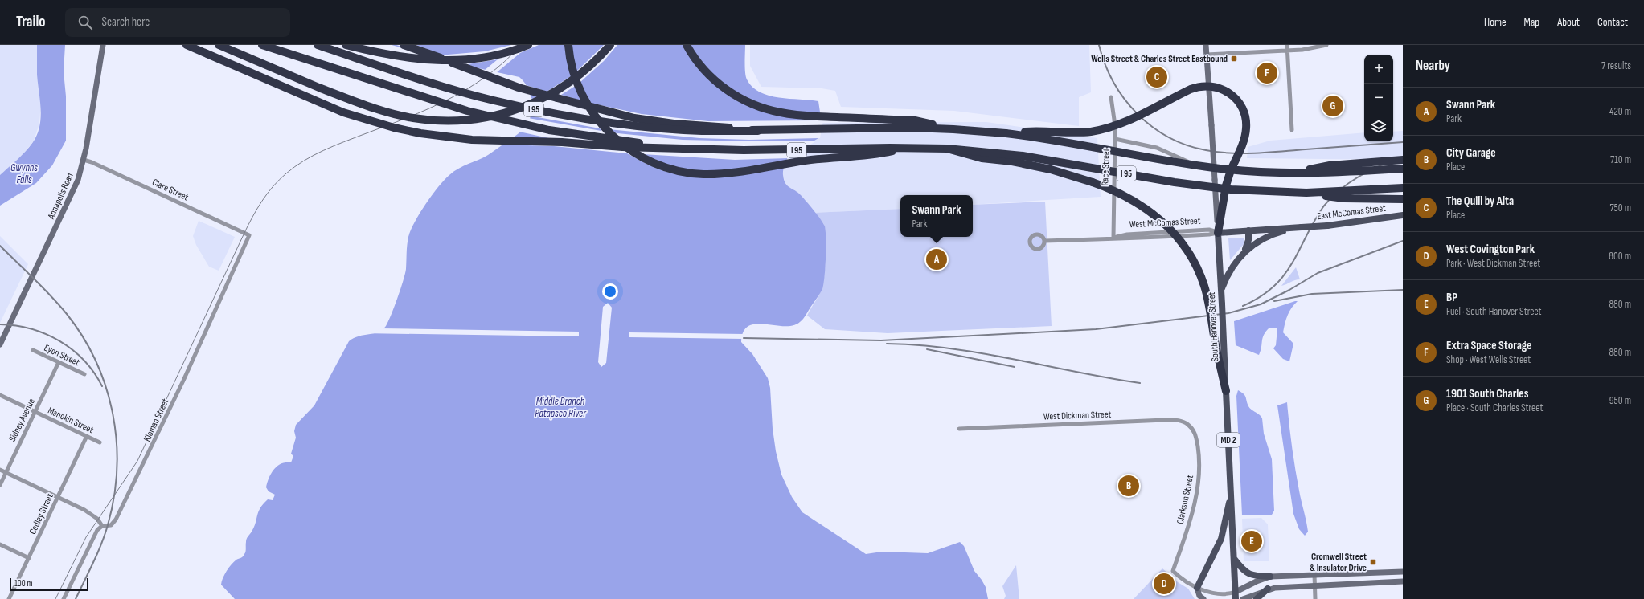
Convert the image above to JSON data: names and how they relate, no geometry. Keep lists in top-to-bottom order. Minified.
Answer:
{"streets":{"highway":["I 95"],"main road":["Annapolis Road","East McComas Street","West McComas Street","South Hanover Street","MD 2"],"street":["Race Street","Clare Street","Eyon Street","West Dickman Street","Sidney Avenue","Manokin Street","Kloman Street","Clarkson Street","Cedley Street"]},"crossings":[["Race Street","West McComas Street"],["Clare Street","Annapolis Road"],["Clare Street","Kloman Street"],["East McComas Street","West McComas Street"],["West McComas Street","South Hanover Street"],["Eyon Street","Sidney Avenue"],["West Dickman Street","Clarkson Street"],["Sidney Avenue","Manokin Street"],["Manokin Street","Cedley Street"]],"water":["Gwynns Falls","Middle Branch Patapsco River"],"places":{"transit":["Wells Street & Charles Street Eastbound","Cromwell Street & Insulator Drive"]},"scale_bar":"100 m","page":{"header":"Trailo","search":"Search here","nav":["Home","Map","About","Contact"],"heading":["Nearby","7 results"],"map_buttons":["+","−"],"pins":["F","C","G","A","B","E","D"],"list":[{"mark":"A","name":"Swann Park","note":"Park","value":"420 m"},{"mark":"B","name":"City Garage","note":"Place","value":"710 m"},{"mark":"C","name":"The Quill by Alta","note":"Place","value":"750 m"},{"mark":"D","name":"West Covington Park","note":"Park · West Dickman Street","value":"800 m"},{"mark":"E","name":"BP","note":"Fuel · South Hanover Street","value":"880 m"},{"mark":"F","name":"Extra Space Storage","note":"Shop · West Wells Street","value":"880 m"},{"mark":"G","name":"1901 South Charles","note":"Place · South Charles Street","value":"950 m"}],"popup":["Swann Park","Park"],"scale":"100 m"}}
